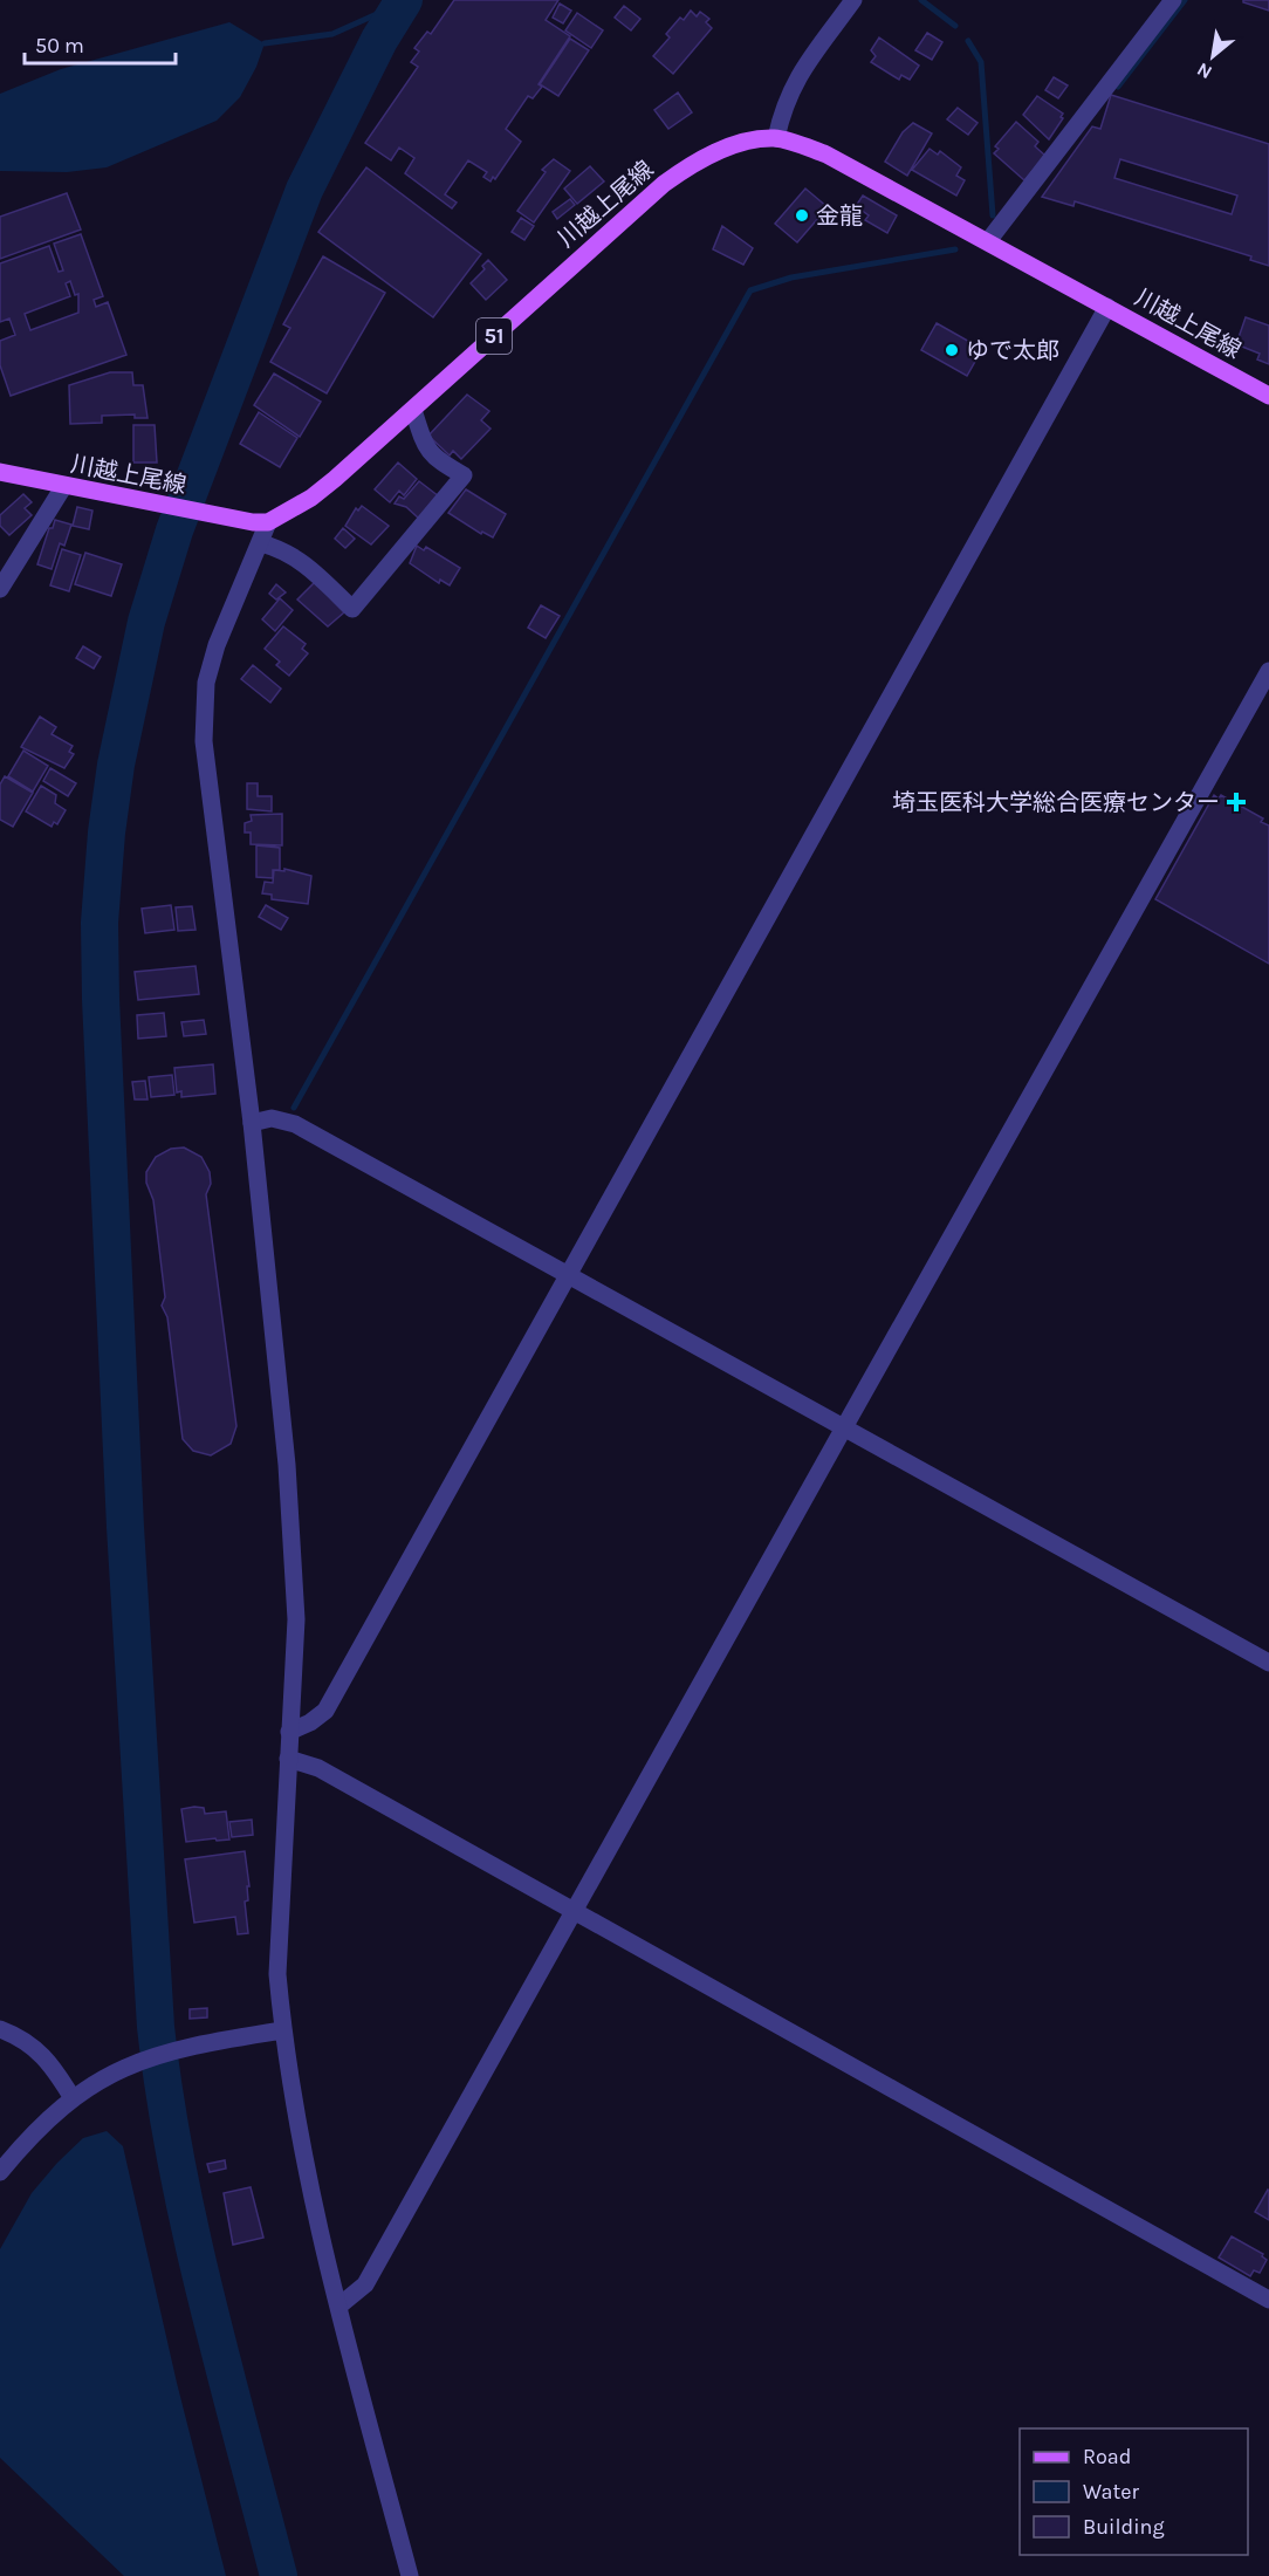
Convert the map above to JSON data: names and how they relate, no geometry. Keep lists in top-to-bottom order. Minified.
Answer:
{"streets":{"main road":["川越上尾線","51"]},"places":{"other":["金龍","ゆで太郎"],"health":["埼玉医科大学総合医療センター"]},"legend":["Road","Water","Building"],"scale_bar":"50 m","north":"bottom left"}
